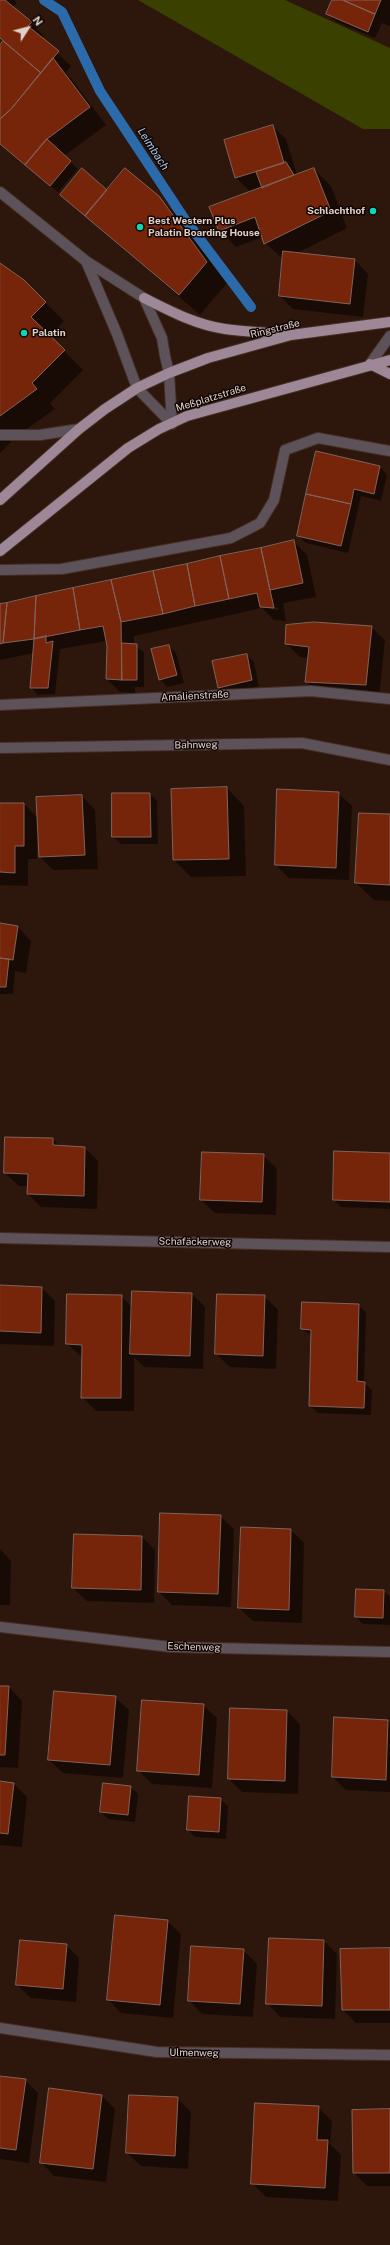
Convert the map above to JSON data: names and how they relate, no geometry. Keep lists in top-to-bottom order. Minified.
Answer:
{"streets":{"main road":["Ringstraße","Meßplatzstraße"],"street":["Amalienstraße","Bahnweg","Schafäckerweg","Eschenweg","Ulmenweg"]},"water":["Leimbach"],"places":["Schlachthof","Best Western Plus Palatin Boarding House","Palatin"],"north":"top right"}
